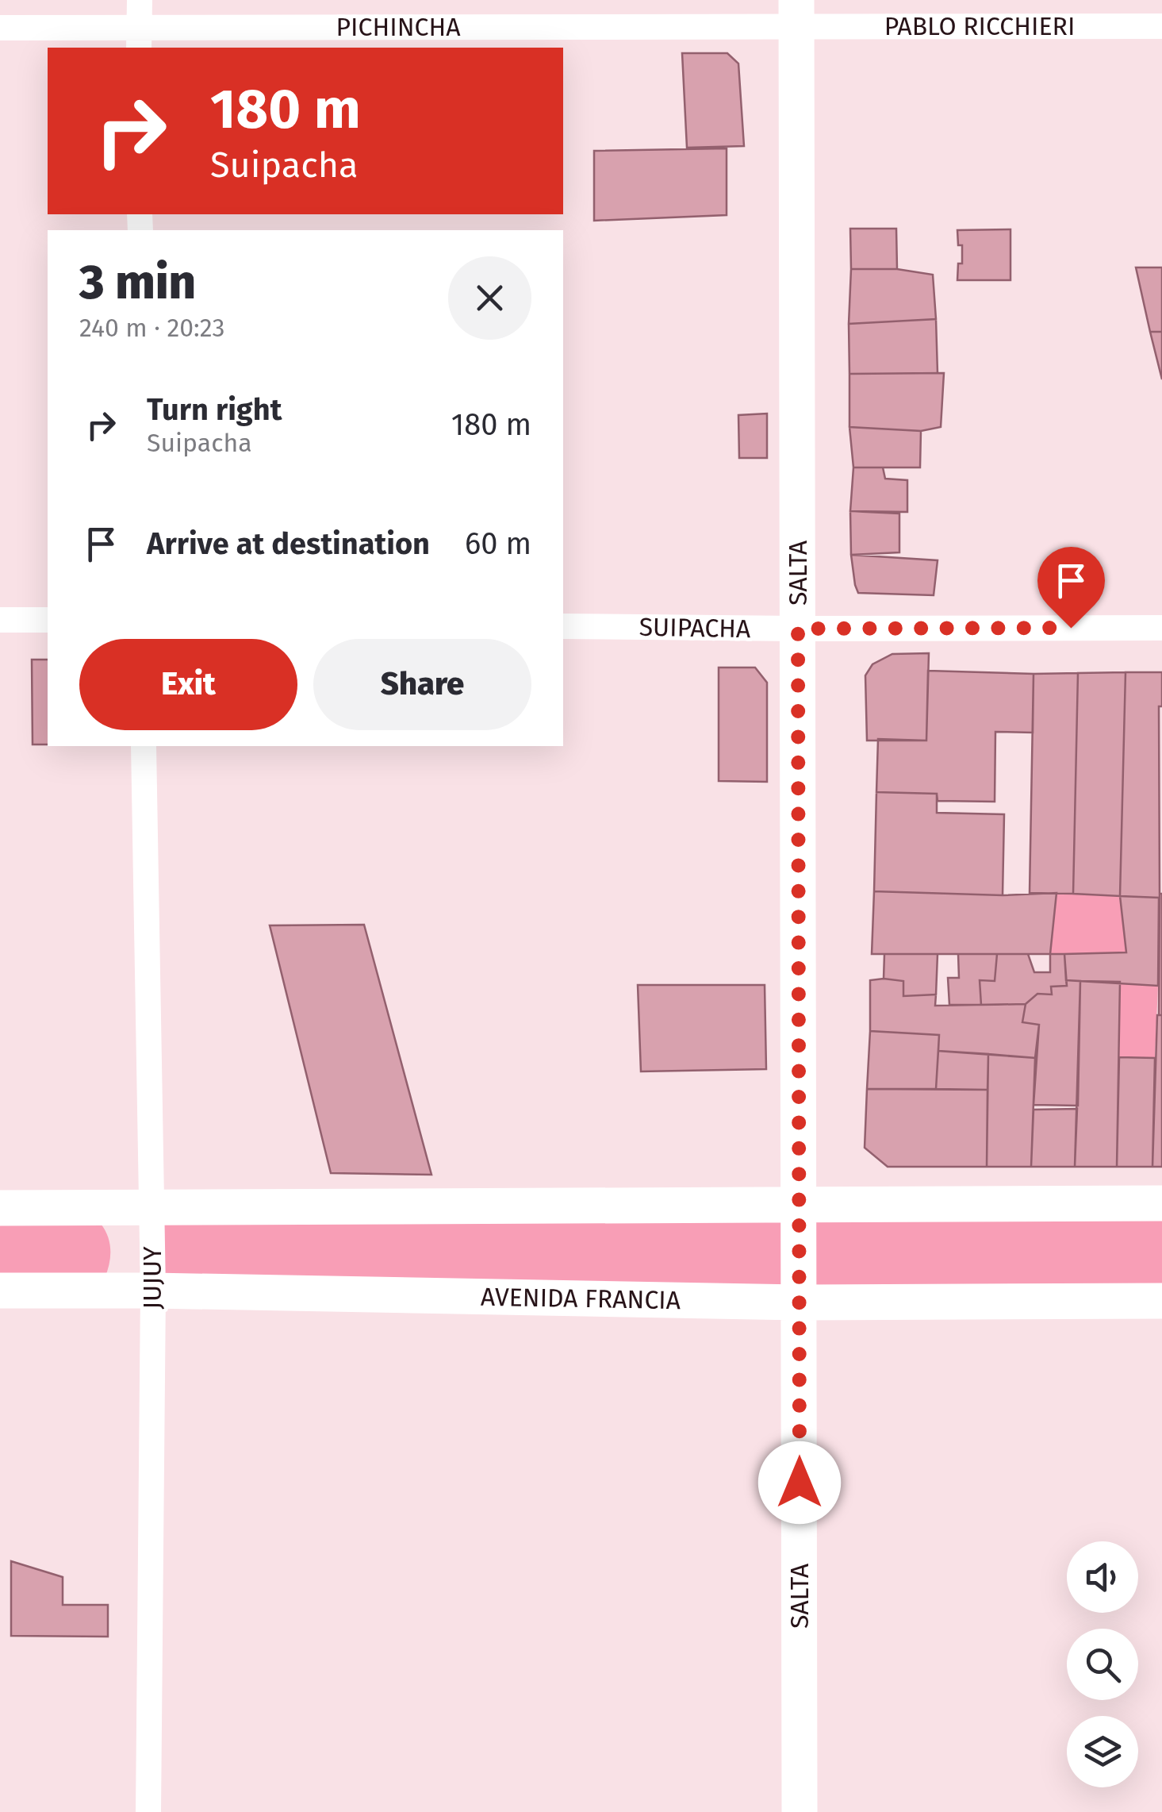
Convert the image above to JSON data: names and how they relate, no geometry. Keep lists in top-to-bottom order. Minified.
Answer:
{"streets":{"street":["PABLO RICCHIERI","PICHINCHA","SALTA","SUIPACHA","JUJUY","AVENIDA FRANCIA"]},"crossings":[["PABLO RICCHIERI","PICHINCHA"],["PABLO RICCHIERI","SALTA"],["PICHINCHA","SALTA"],["SALTA","SUIPACHA"],["SALTA","AVENIDA FRANCIA"],["JUJUY","AVENIDA FRANCIA"]],"page":{"turn":["180 m","Suipacha"],"heading":["3 min","240 m · 20:23"],"list":[{"name":"Turn right","note":"Suipacha","value":"180 m"},{"name":"Arrive at destination","value":"60 m"}],"buttons":["Exit","Share"]}}
